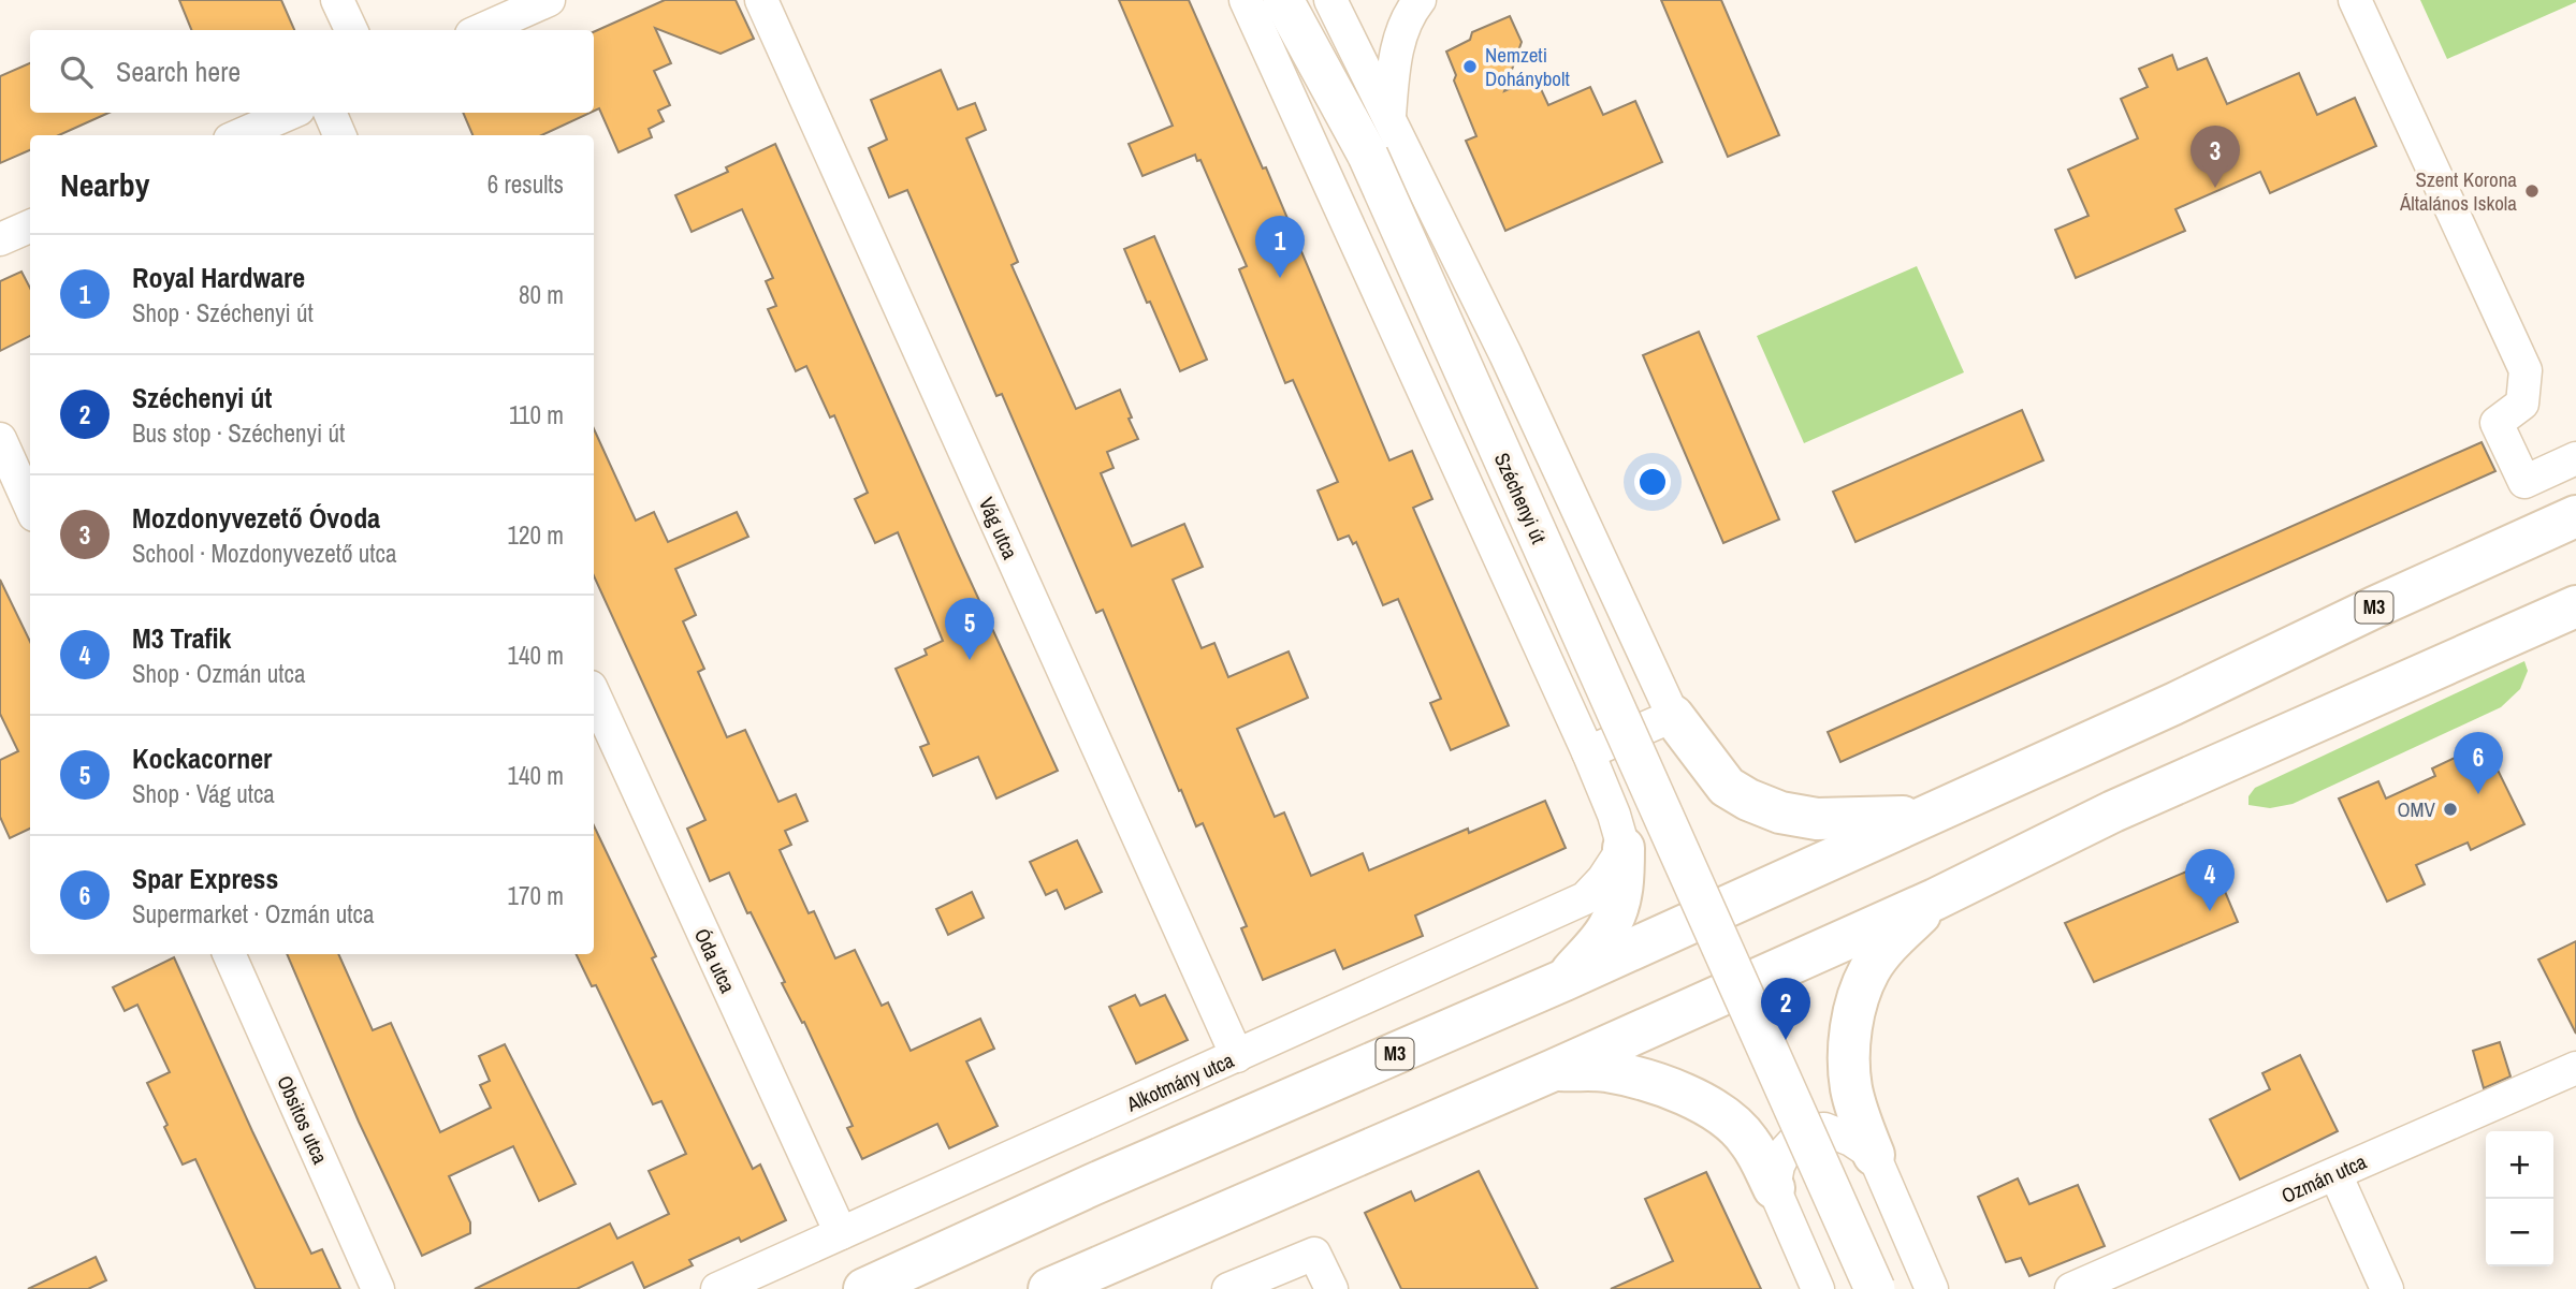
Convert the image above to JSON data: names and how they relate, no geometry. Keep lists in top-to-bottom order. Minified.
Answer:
{"streets":{"main road":["M3"],"street":["Széchenyi út","Vág utca","Óda utca","Alkotmány utca","Obsitos utca","Ozmán utca"]},"crossings":[["Vág utca","Alkotmány utca"],["Óda utca","Alkotmány utca"]],"places":["Nemzeti Dohánybolt","Szent Korona Általános Iskola","OMV"],"page":{"search":"Search here","pins":["3","1","5","6","4","2"],"heading":["Nearby","6 results"],"list":[{"mark":"1","name":"Royal Hardware","note":"Shop · Széchenyi út","value":"80 m"},{"mark":"2","name":"Széchenyi út","note":"Bus stop · Széchenyi út","value":"110 m"},{"mark":"3","name":"Mozdonyvezető Óvoda","note":"School · Mozdonyvezető utca","value":"120 m"},{"mark":"4","name":"M3 Trafik","note":"Shop · Ozmán utca","value":"140 m"},{"mark":"5","name":"Kockacorner","note":"Shop · Vág utca","value":"140 m"},{"mark":"6","name":"Spar Express","note":"Supermarket · Ozmán utca","value":"170 m"}],"map_buttons":["+","−"]}}
